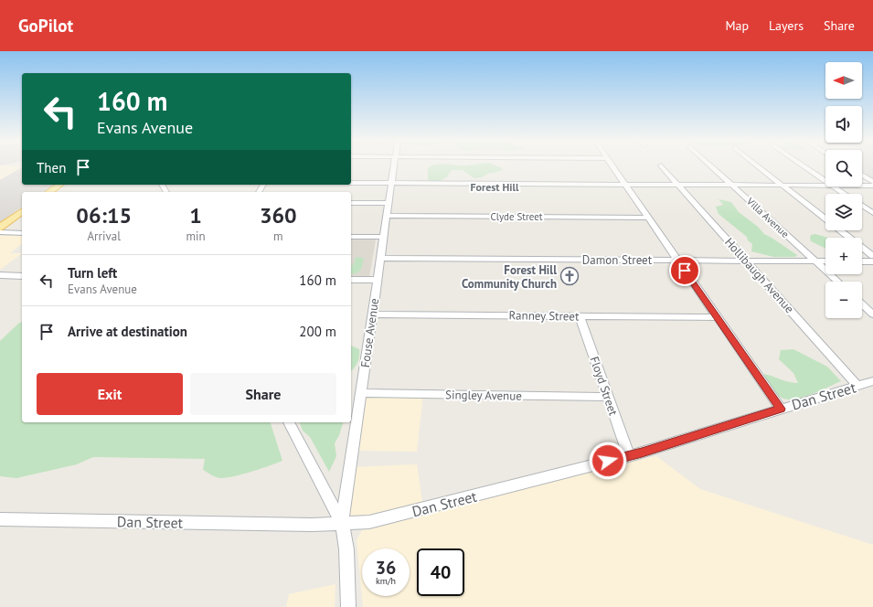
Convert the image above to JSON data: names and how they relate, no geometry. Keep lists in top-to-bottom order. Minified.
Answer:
{"streets":{"street":["Clyde Street","Villa Avenue","Damon Street","Hollibaugh Avenue","Ranney Street","Fouse Avenue","Floyd Street","Singley Avenue","Dan Street"]},"crossings":[["Clyde Street","Fouse Avenue"],["Villa Avenue","Damon Street"],["Damon Street","Hollibaugh Avenue"],["Damon Street","Fouse Avenue"],["Hollibaugh Avenue","Dan Street"],["Ranney Street","Fouse Avenue"],["Ranney Street","Floyd Street"],["Fouse Avenue","Singley Avenue"],["Fouse Avenue","Dan Street"],["Floyd Street","Singley Avenue"],["Floyd Street","Dan Street"]],"districts":["Forest Hill"],"places":{"church":["Forest Hill Community Church"]},"north":"left","page":{"header":"GoPilot","nav":["Map","Layers","Share"],"map_buttons":["+","−"],"turn":["160 m","Evans Avenue"],"then":"Then","eta":["06:15","Arrival","1","min","360","m"],"list":[{"name":"Turn left","note":"Evans Avenue","value":"160 m"},{"name":"Arrive at destination","value":"200 m"}],"buttons":["Exit","Share"],"speed":"36 km/h","limit":"40"}}
